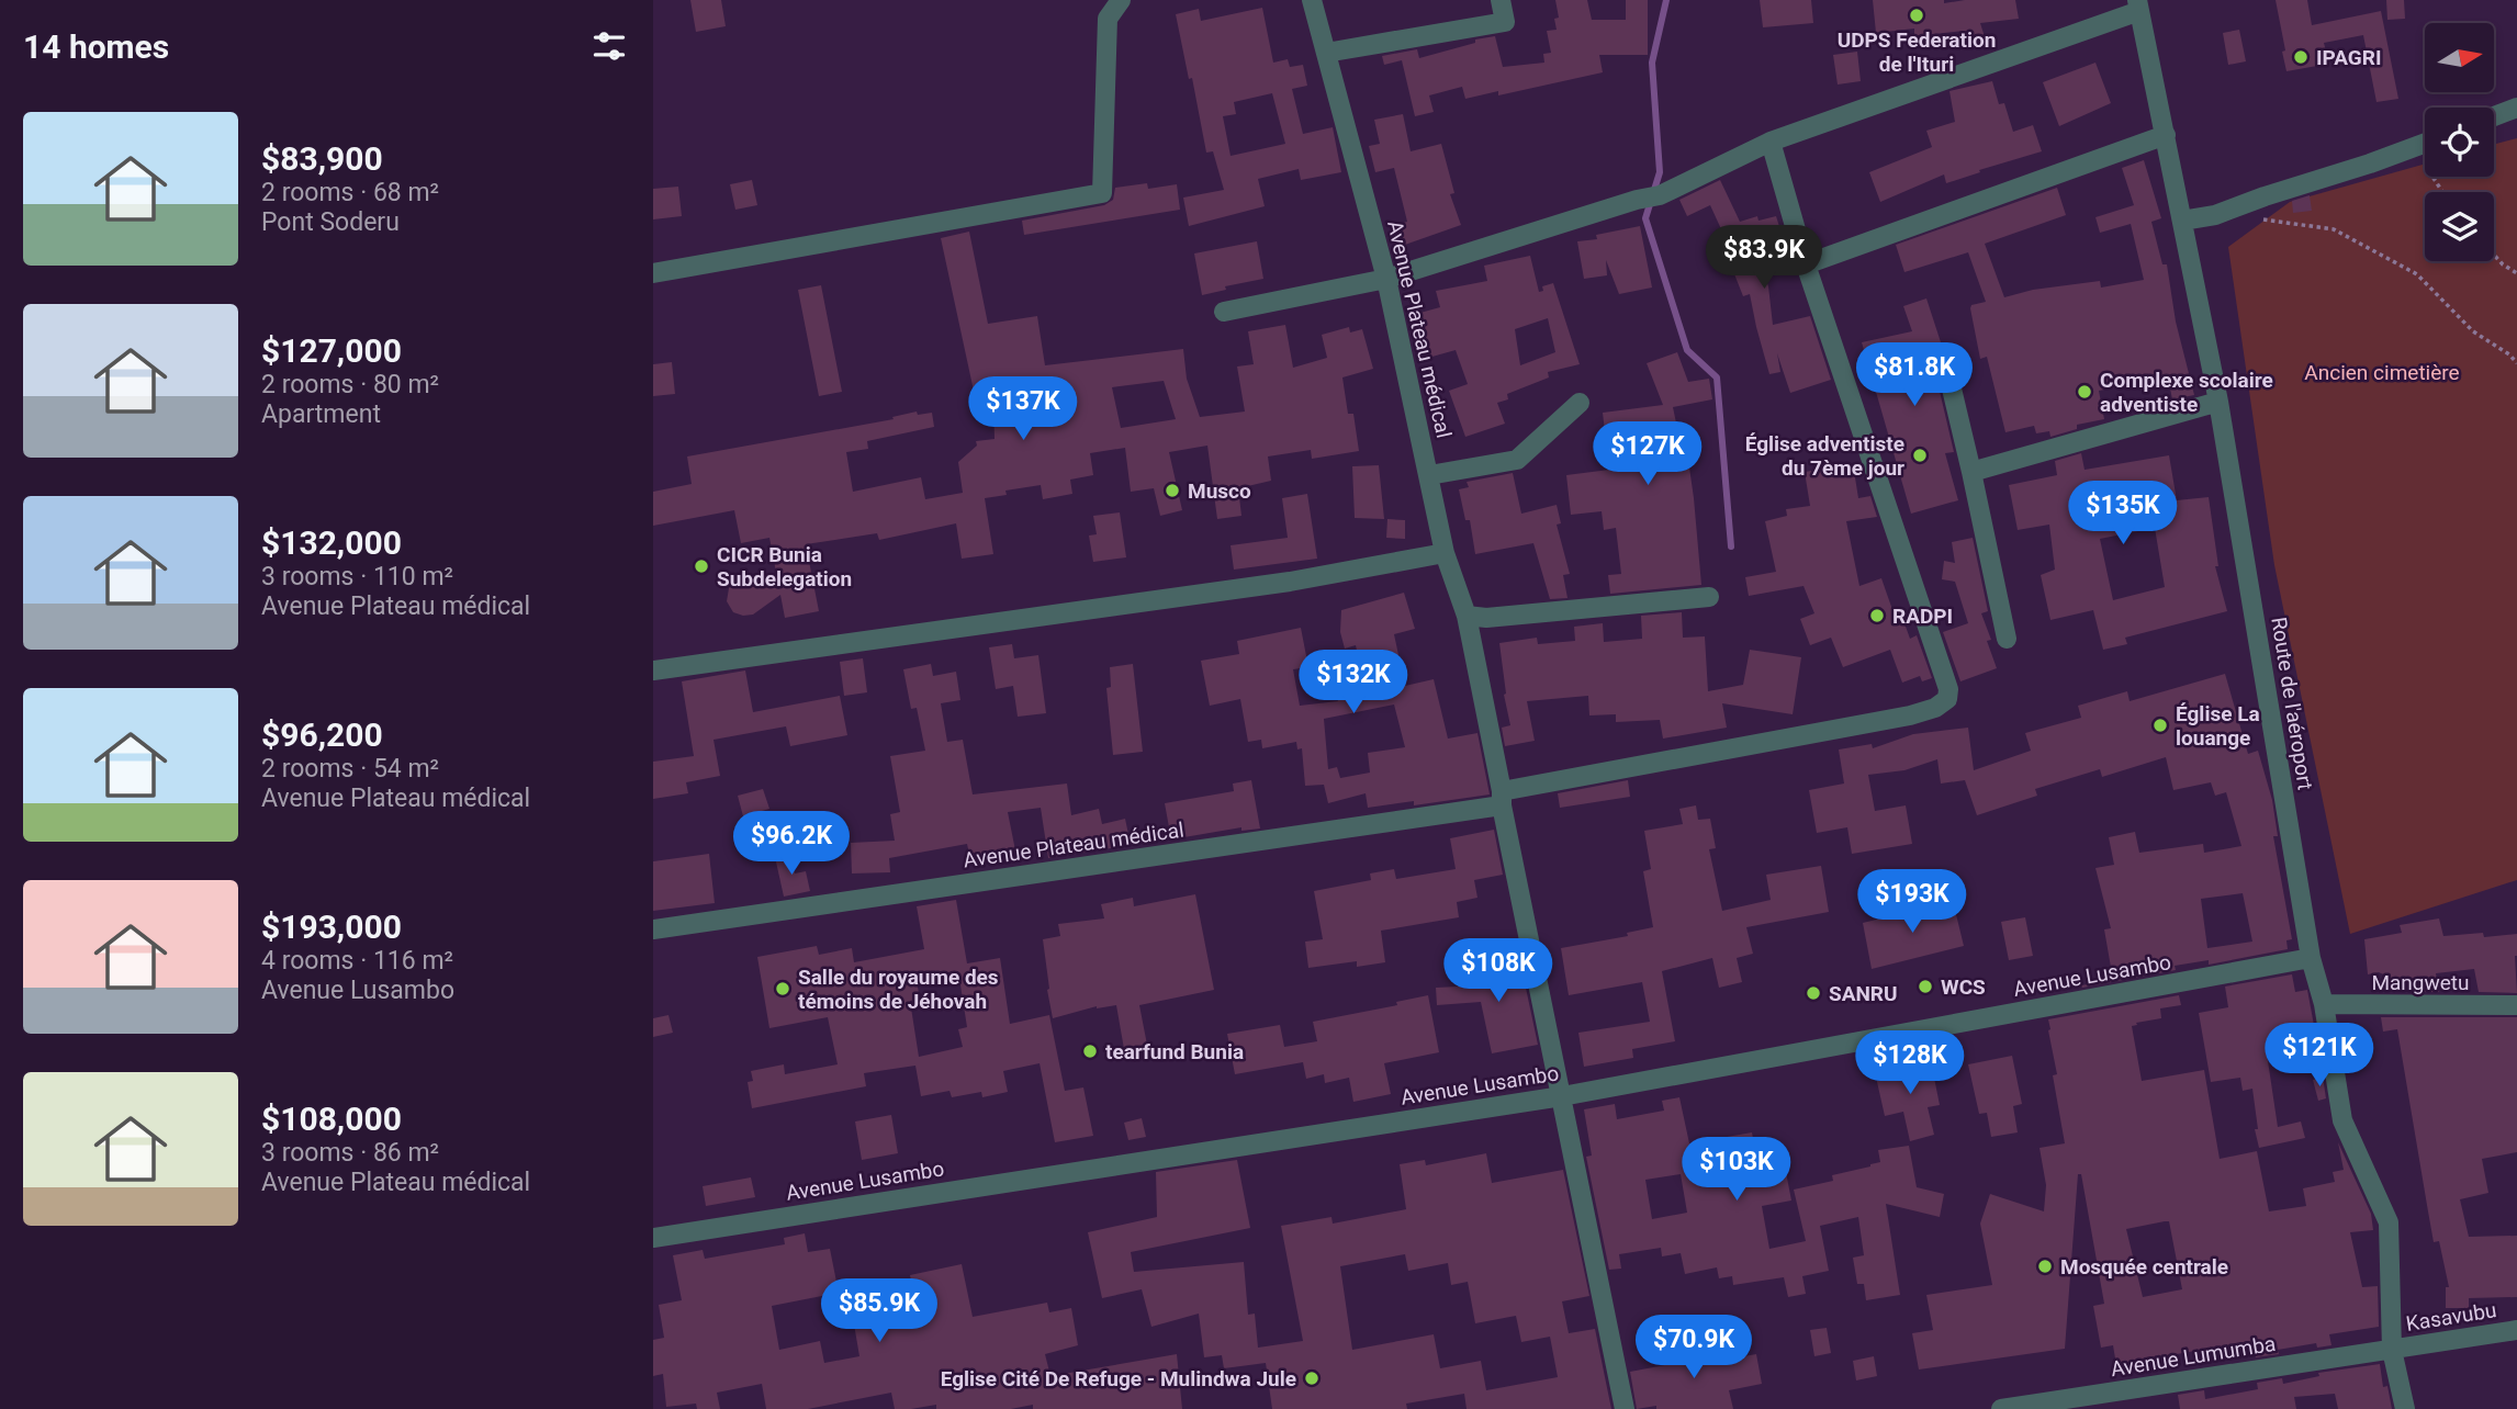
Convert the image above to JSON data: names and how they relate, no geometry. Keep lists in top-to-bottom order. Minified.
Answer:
{"streets":{"street":["Avenue Plateau médical","Route de l'aéroport","Avenue Lusambo","Mangwetu","Kasavubu","Avenue Lumumba"]},"crossings":[["Avenue Plateau médical","Avenue Lusambo"],["Route de l'aéroport","Avenue Lusambo"],["Route de l'aéroport","Mangwetu"],["Route de l'aéroport","Kasavubu"],["Route de l'aéroport","Avenue Lumumba"],["Kasavubu","Avenue Lumumba"]],"parks":["Ancien cimetière"],"places":["UDPS Federation de l'Ituri","IPAGRI","Complexe scolaire adventiste","Église adventiste du 7ème jour","Musco","CICR Bunia Subdelegation","RADPI","Église La louange","WCS","Salle du royaume des témoins de Jéhovah","SANRU","tearfund Bunia","Mosquée centrale","Eglise Cité De Refuge - Mulindwa Jule"],"north":"right","page":{"heading":"14 homes","list":[{"name":"$83,900","note":"2 rooms · 68 m² · Pont Soderu"},{"name":"$127,000","note":"2 rooms · 80 m² · Apartment"},{"name":"$132,000","note":"3 rooms · 110 m² · Avenue Plateau médical"},{"name":"$96,200","note":"2 rooms · 54 m² · Avenue Plateau médical"},{"name":"$193,000","note":"4 rooms · 116 m² · Avenue Lusambo"},{"name":"$108,000","note":"3 rooms · 86 m² · Avenue Plateau médical"}],"price":["$83.9K","$81.8K","$137K","$127K","$135K","$132K","$96.2K","$193K","$108K","$121K","$128K","$103K","$85.9K","$70.9K"]}}
